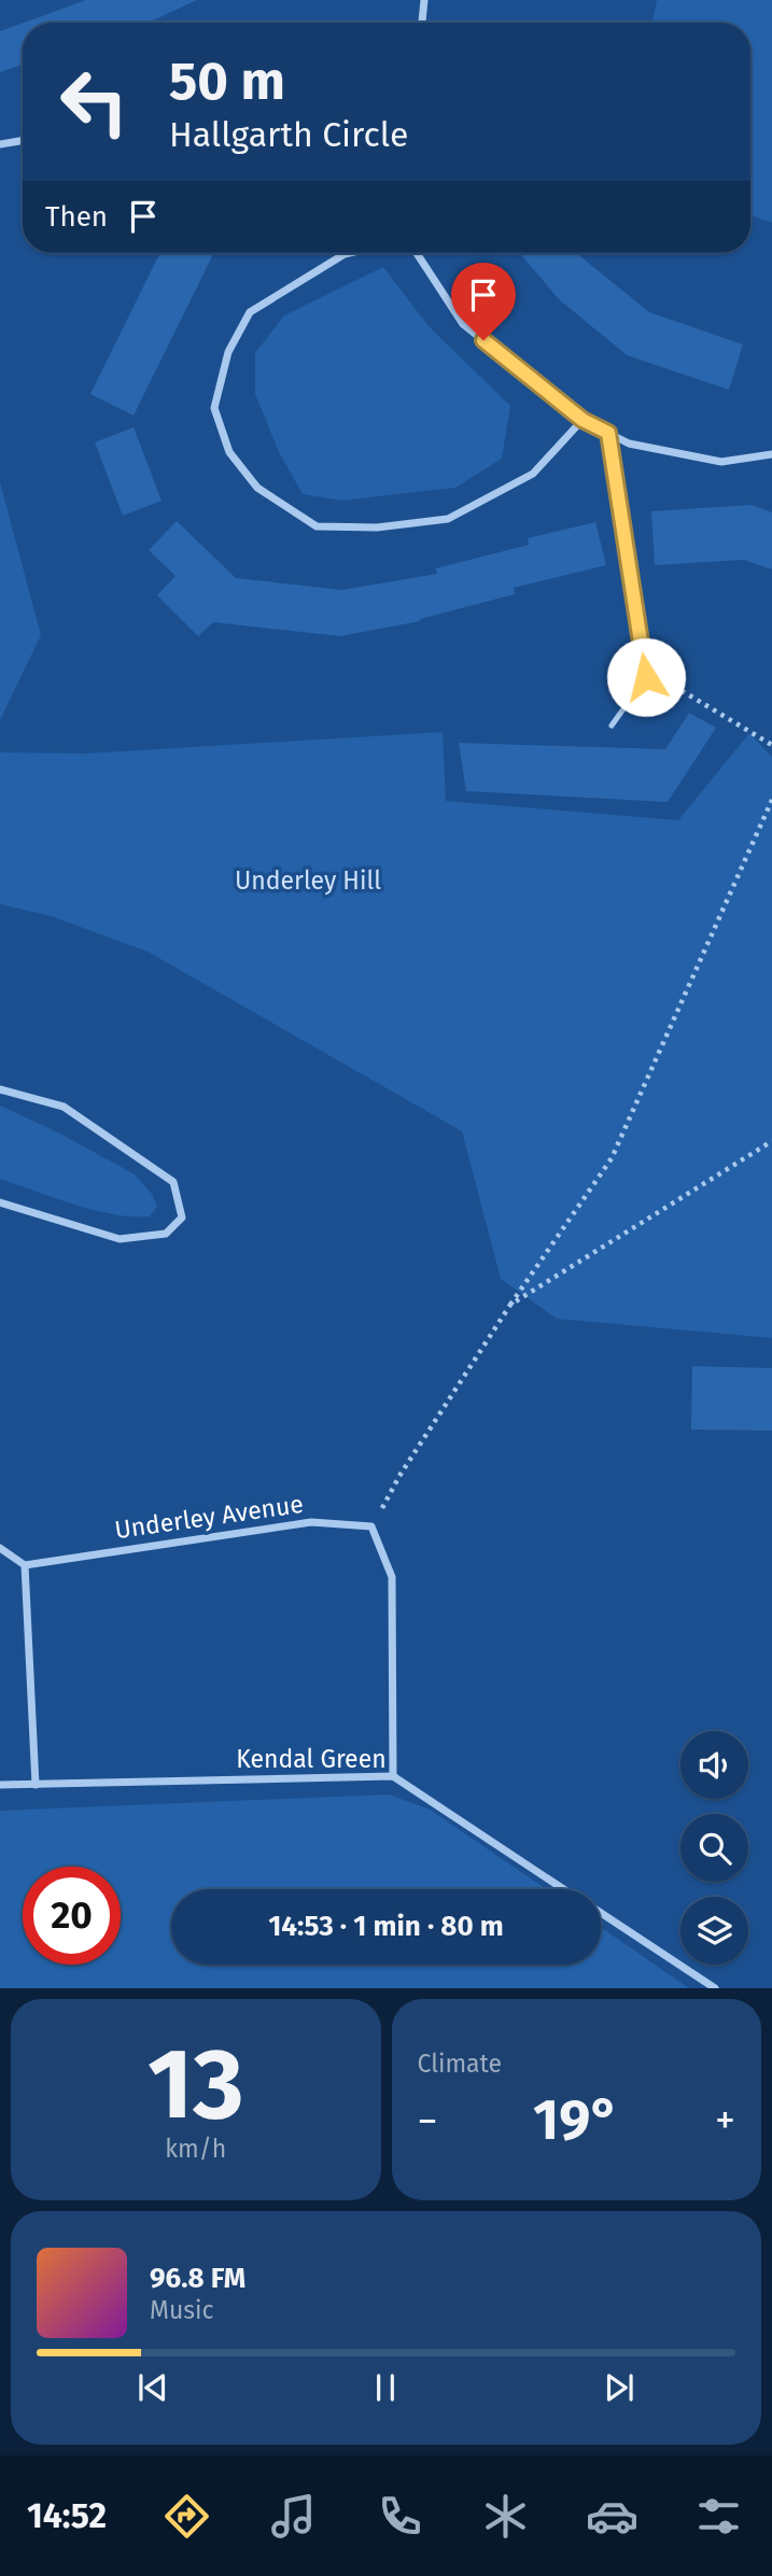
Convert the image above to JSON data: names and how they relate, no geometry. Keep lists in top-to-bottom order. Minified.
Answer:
{"streets":{"street":["Underley Avenue","Kendal Green"]},"parks":["Underley Hill"],"page":{"turn":["50 m","Hallgarth Circle"],"then":"Then","limit":"20","trip":"14:53 · 1 min · 80 m","tile":[["13","km/h"],"Climate"],"heat":["−","19°","+"],"song":["96.8 FM","Music"],"tabs":"14:52"}}
